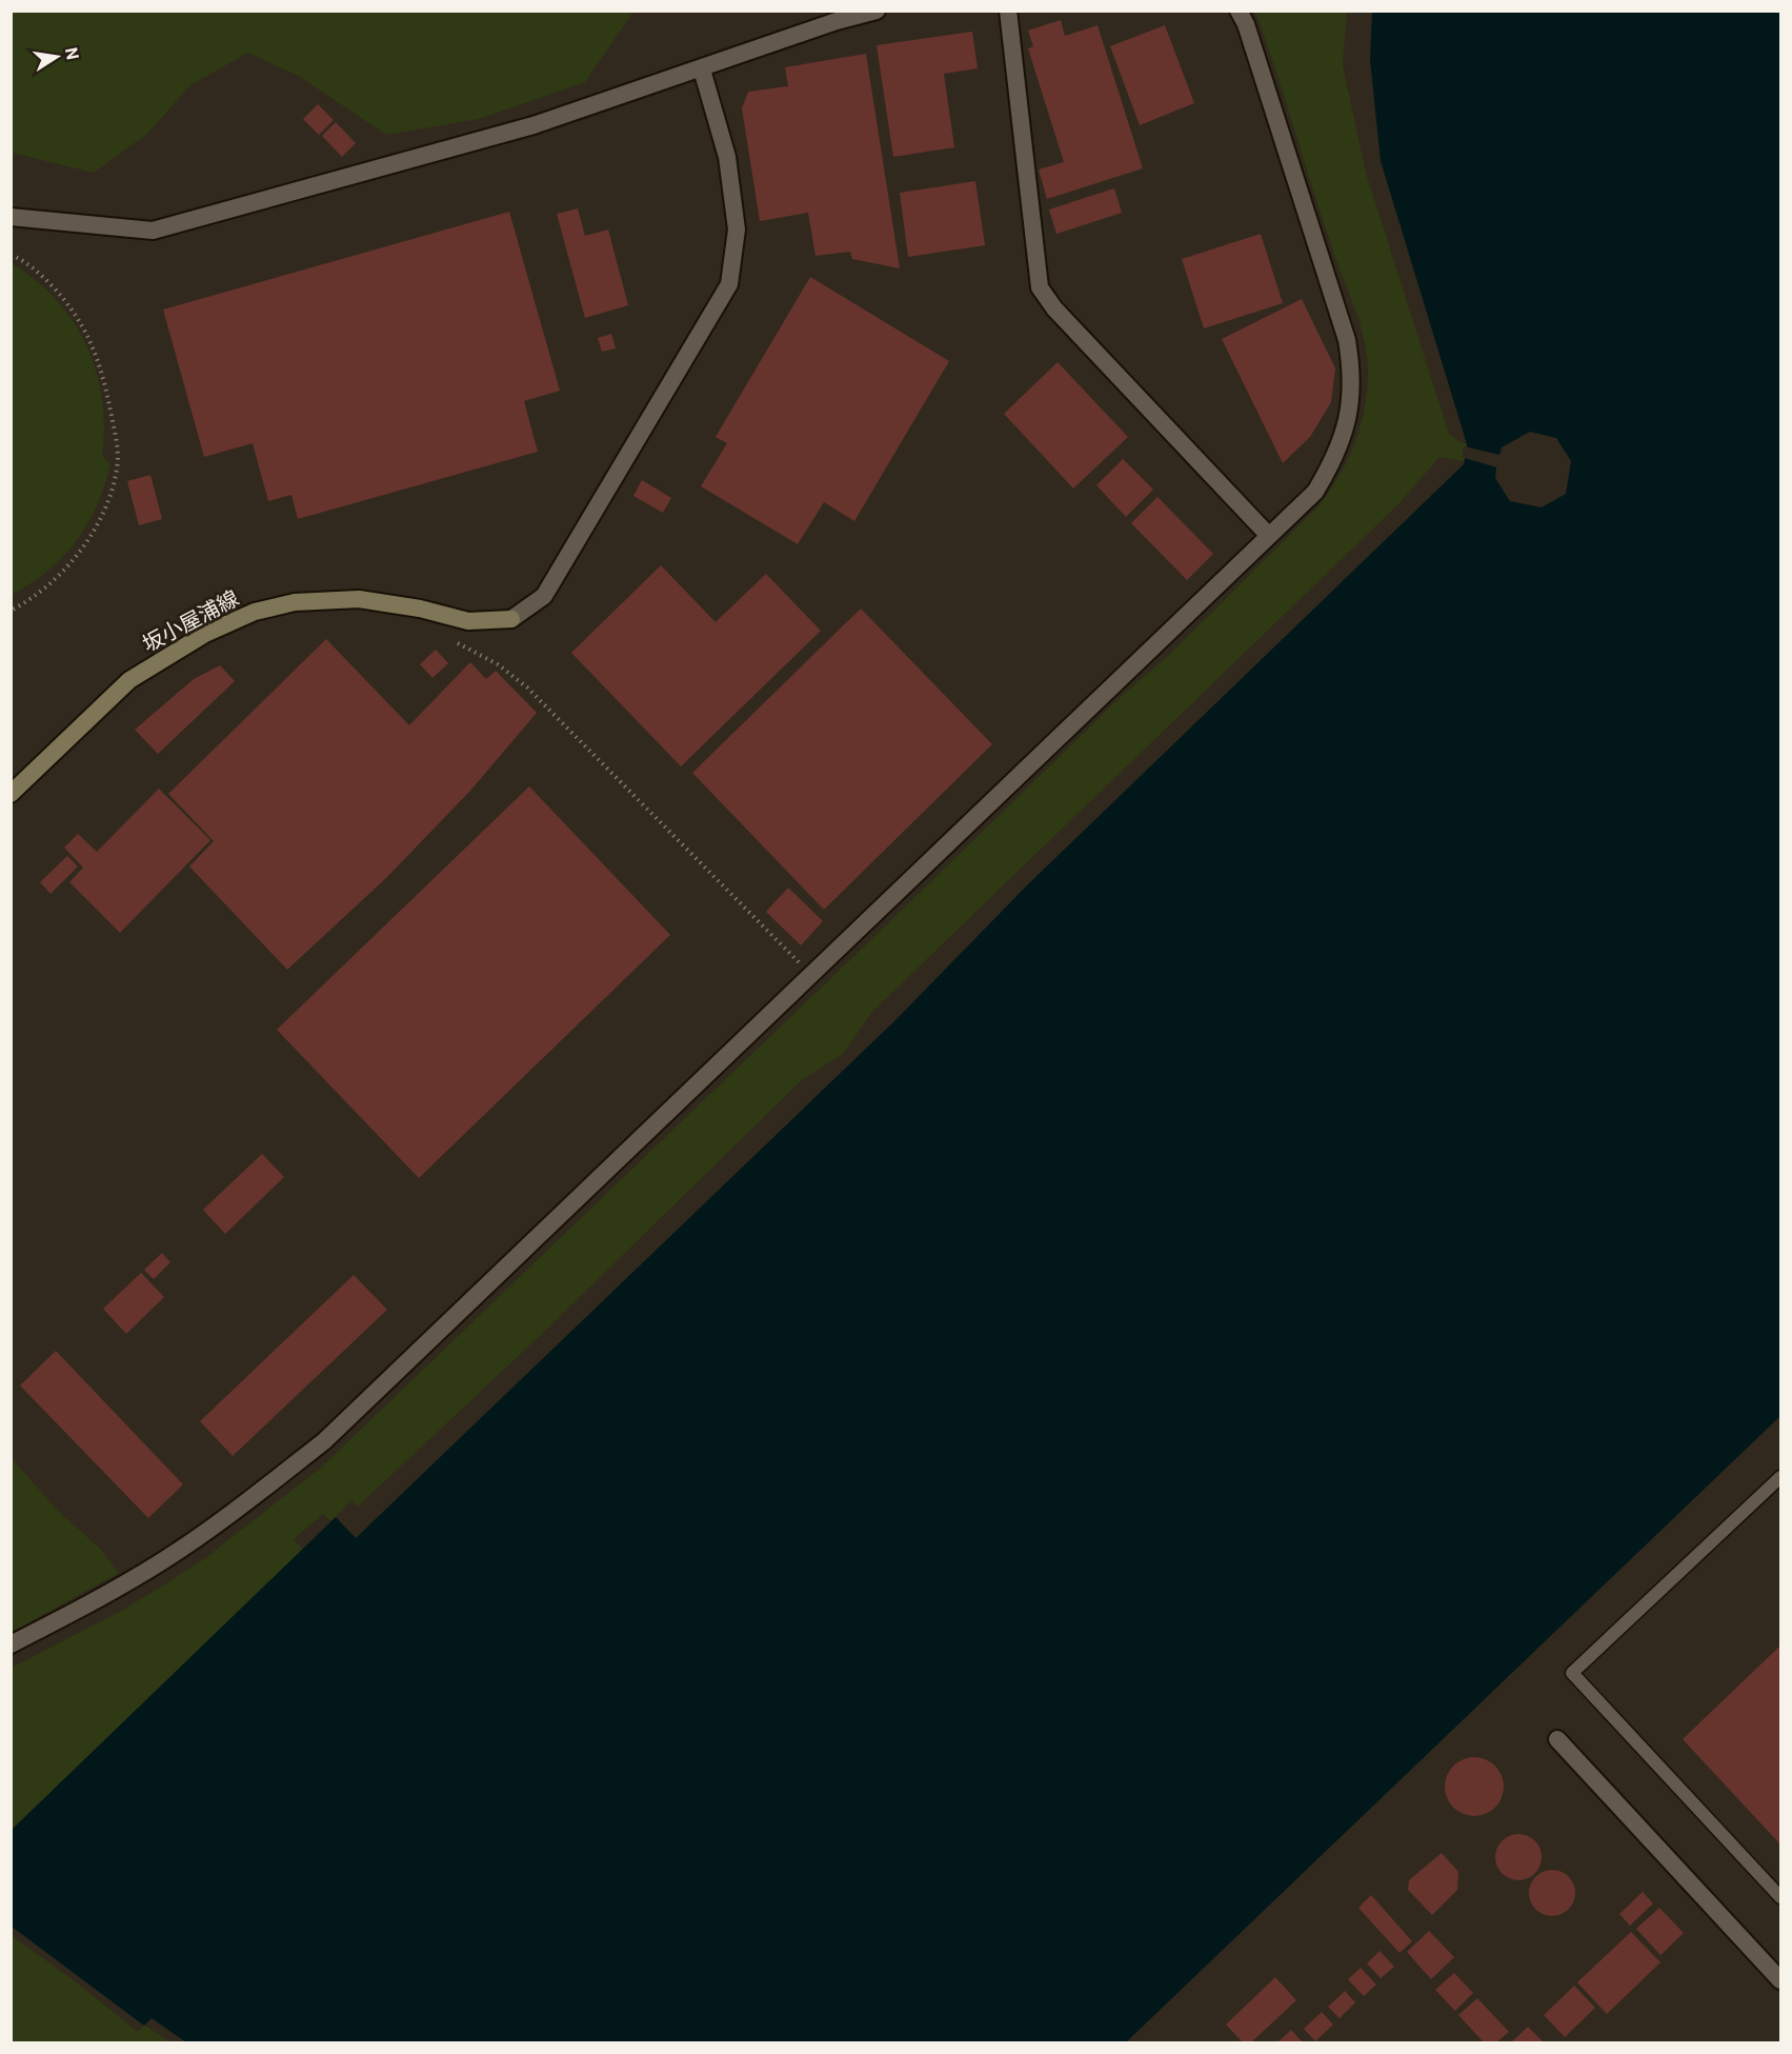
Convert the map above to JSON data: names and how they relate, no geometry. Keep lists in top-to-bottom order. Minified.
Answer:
{"streets":{"main road":["坂小屋浦線"]},"north":"right"}
